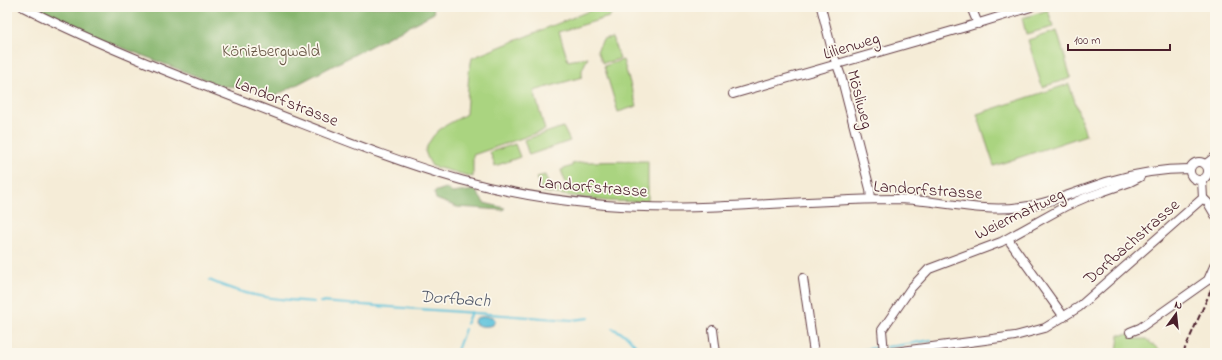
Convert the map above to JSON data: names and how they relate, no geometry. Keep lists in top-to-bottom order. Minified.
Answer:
{"streets":{"street":["Lilienweg","Mösliweg","Landorfstrasse","Weiermattweg","Dorfbachstrasse"]},"crossings":[["Lilienweg","Mösliweg"],["Mösliweg","Landorfstrasse"],["Landorfstrasse","Weiermattweg"],["Landorfstrasse","Dorfbachstrasse"]],"water":["Dorfbach"],"parks":["Könizbergwald"],"scale_bar":"100 m","north":"top"}
